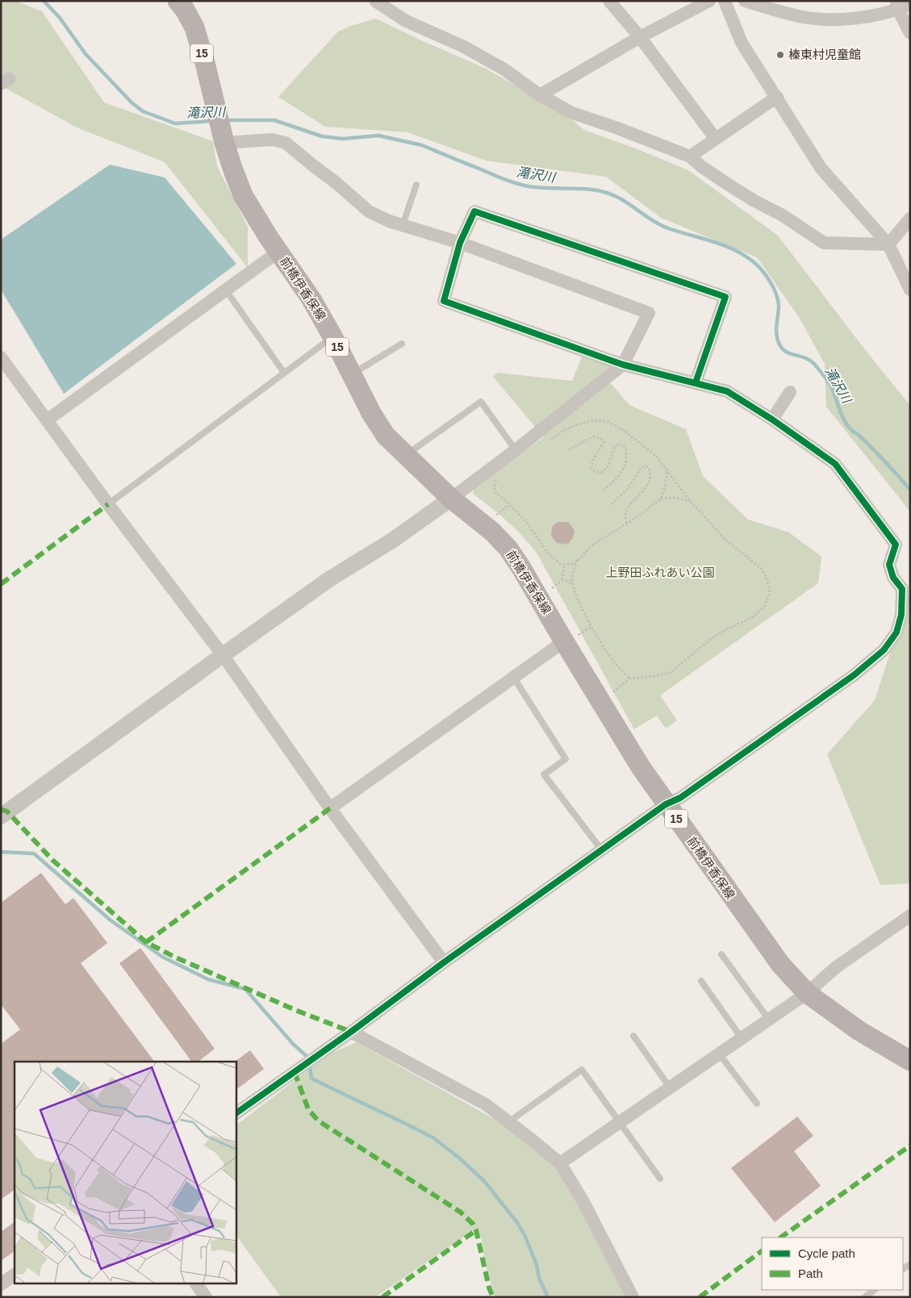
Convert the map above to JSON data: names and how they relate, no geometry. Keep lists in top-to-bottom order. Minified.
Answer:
{"streets":{"main road":["15","前橋伊香保線"]},"water":["滝沢川"],"parks":["上野田ふれあい公園"],"places":["榛東村児童館"],"legend":["Cycle path","Path"]}
